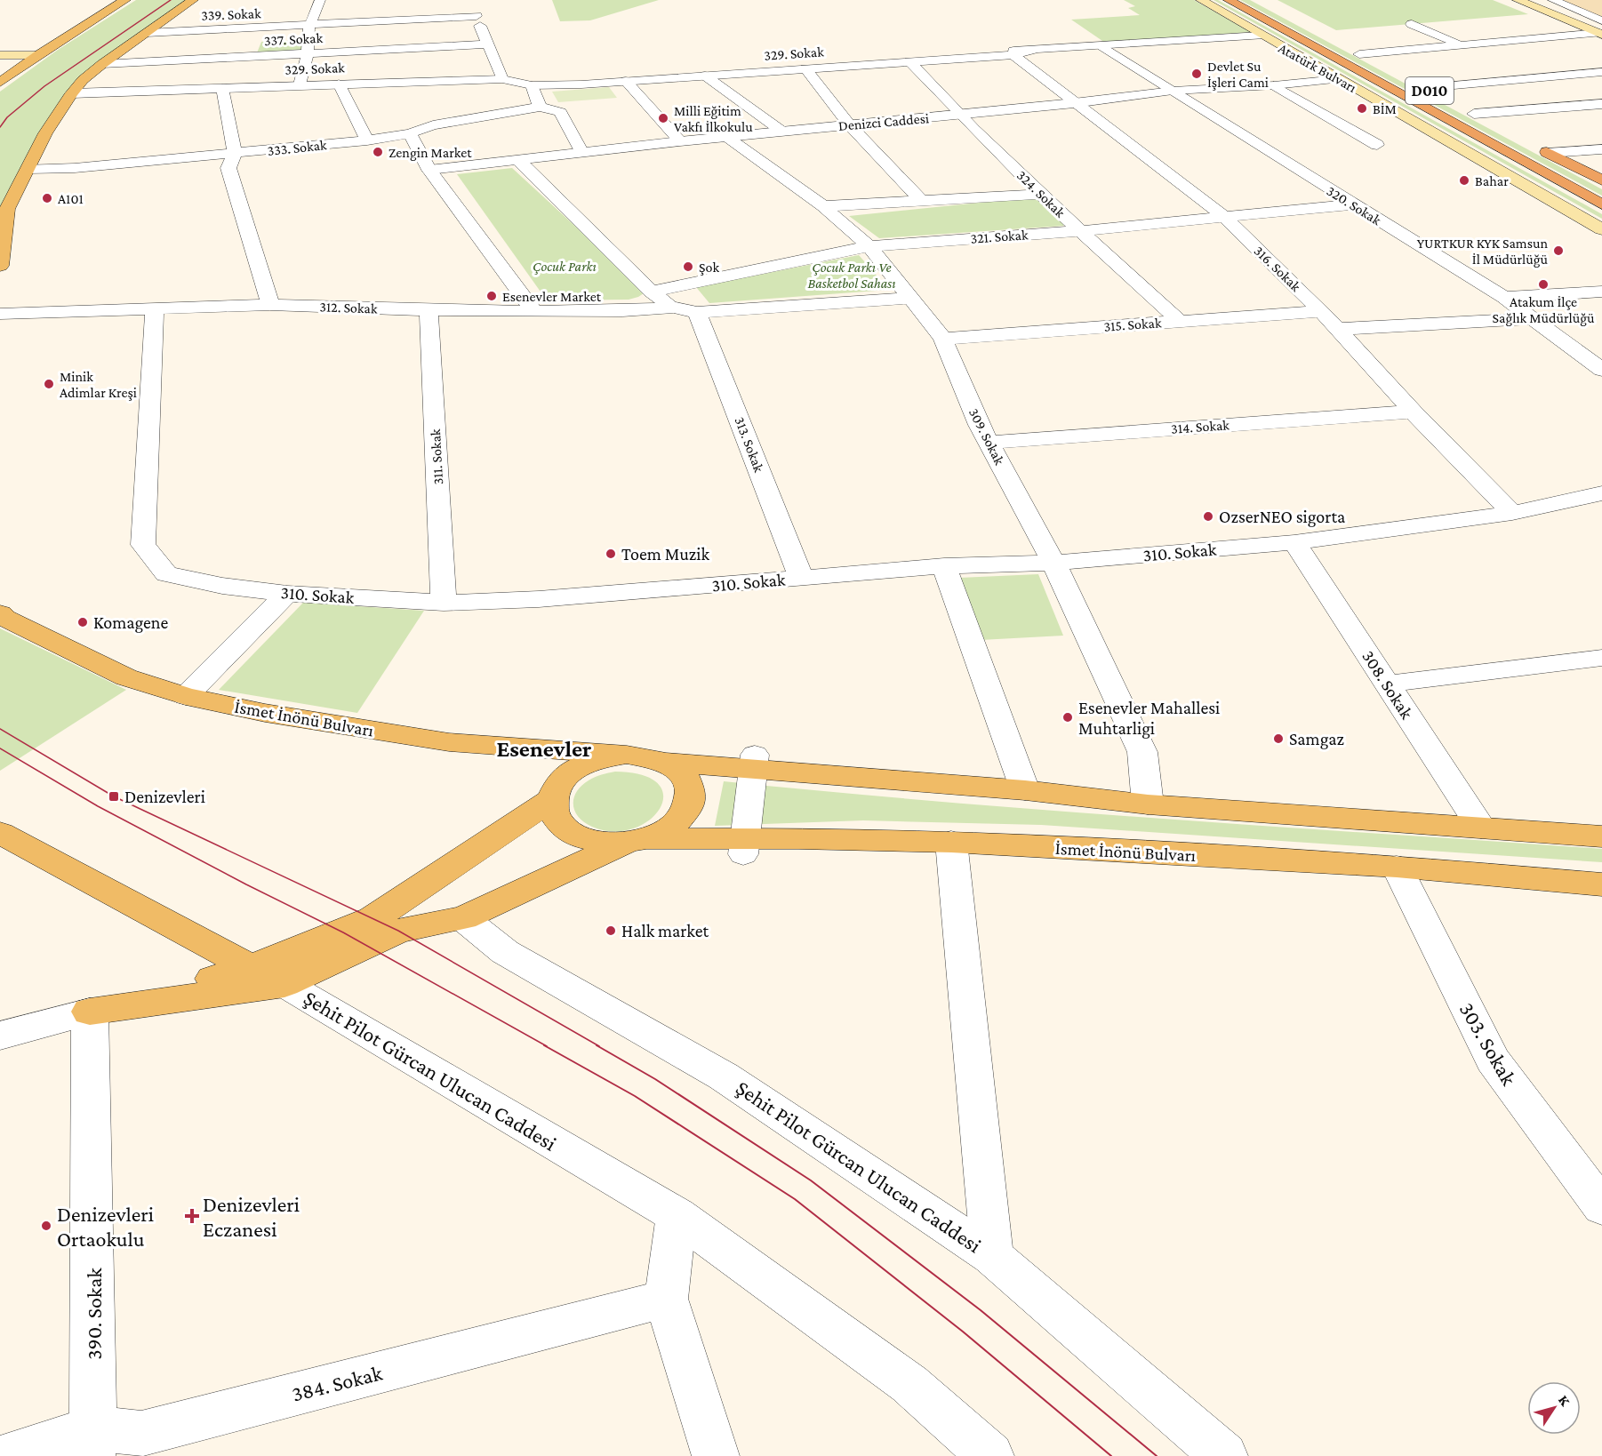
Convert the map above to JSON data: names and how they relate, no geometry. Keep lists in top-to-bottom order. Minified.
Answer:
{"streets":{"highway":["Atatürk Bulvarı","D010"],"main road":["İsmet İnönü Bulvarı"],"street":["339. Sokak","337. Sokak","329. Sokak","Denizci Caddesi","333. Sokak","324. Sokak","320. Sokak","321. Sokak","316. Sokak","312. Sokak","315. Sokak","314. Sokak","309. Sokak","313. Sokak","311. Sokak","310. Sokak","308. Sokak","303. Sokak","Şehit Pilot Gürcan Ulucan Caddesi","390. Sokak","384. Sokak"]},"crossings":[["329. Sokak","Atatürk Bulvarı"],["329. Sokak","324. Sokak"],["329. Sokak","320. Sokak"],["329. Sokak","316. Sokak"],["Atatürk Bulvarı","Denizci Caddesi"],["Denizci Caddesi","324. Sokak"],["Denizci Caddesi","320. Sokak"],["Denizci Caddesi","316. Sokak"],["Denizci Caddesi","309. Sokak"],["324. Sokak","321. Sokak"],["324. Sokak","315. Sokak"],["320. Sokak","321. Sokak"],["321. Sokak","316. Sokak"],["321. Sokak","309. Sokak"],["316. Sokak","315. Sokak"],["316. Sokak","314. Sokak"],["316. Sokak","310. Sokak"],["312. Sokak","309. Sokak"],["312. Sokak","313. Sokak"],["312. Sokak","311. Sokak"],["312. Sokak","310. Sokak"],["315. Sokak","309. Sokak"],["314. Sokak","309. Sokak"],["309. Sokak","310. Sokak"],["313. Sokak","310. Sokak"],["311. Sokak","310. Sokak"],["310. Sokak","308. Sokak"],["İsmet İnönü Bulvarı","303. Sokak"],["390. Sokak","384. Sokak"]],"districts":["Esenevler"],"parks":["Çocuk Parkı","Çocuk Parkı Ve Basketbol Sahası"],"places":{"other":["Devlet Su İşleri Cami","BİM","Milli Eğitim Vakfı İlkokulu","Zengin Market","Bahar","A101","YURTKUR KYK Samsun İl Müdürlüğü","Şok","Atakum İlçe Sağlık Müdürlüğü","Esenevler Market","Minik Adimlar Kreşi","OzserNEO sigorta","Toem Muzik","Komagene","Esenevler Mahallesi Muhtarligi","Samgaz","Halk market","Denizevleri Ortaokulu"],"transit":["Denizevleri"],"health":["Denizevleri Eczanesi"]},"north":"top right"}
